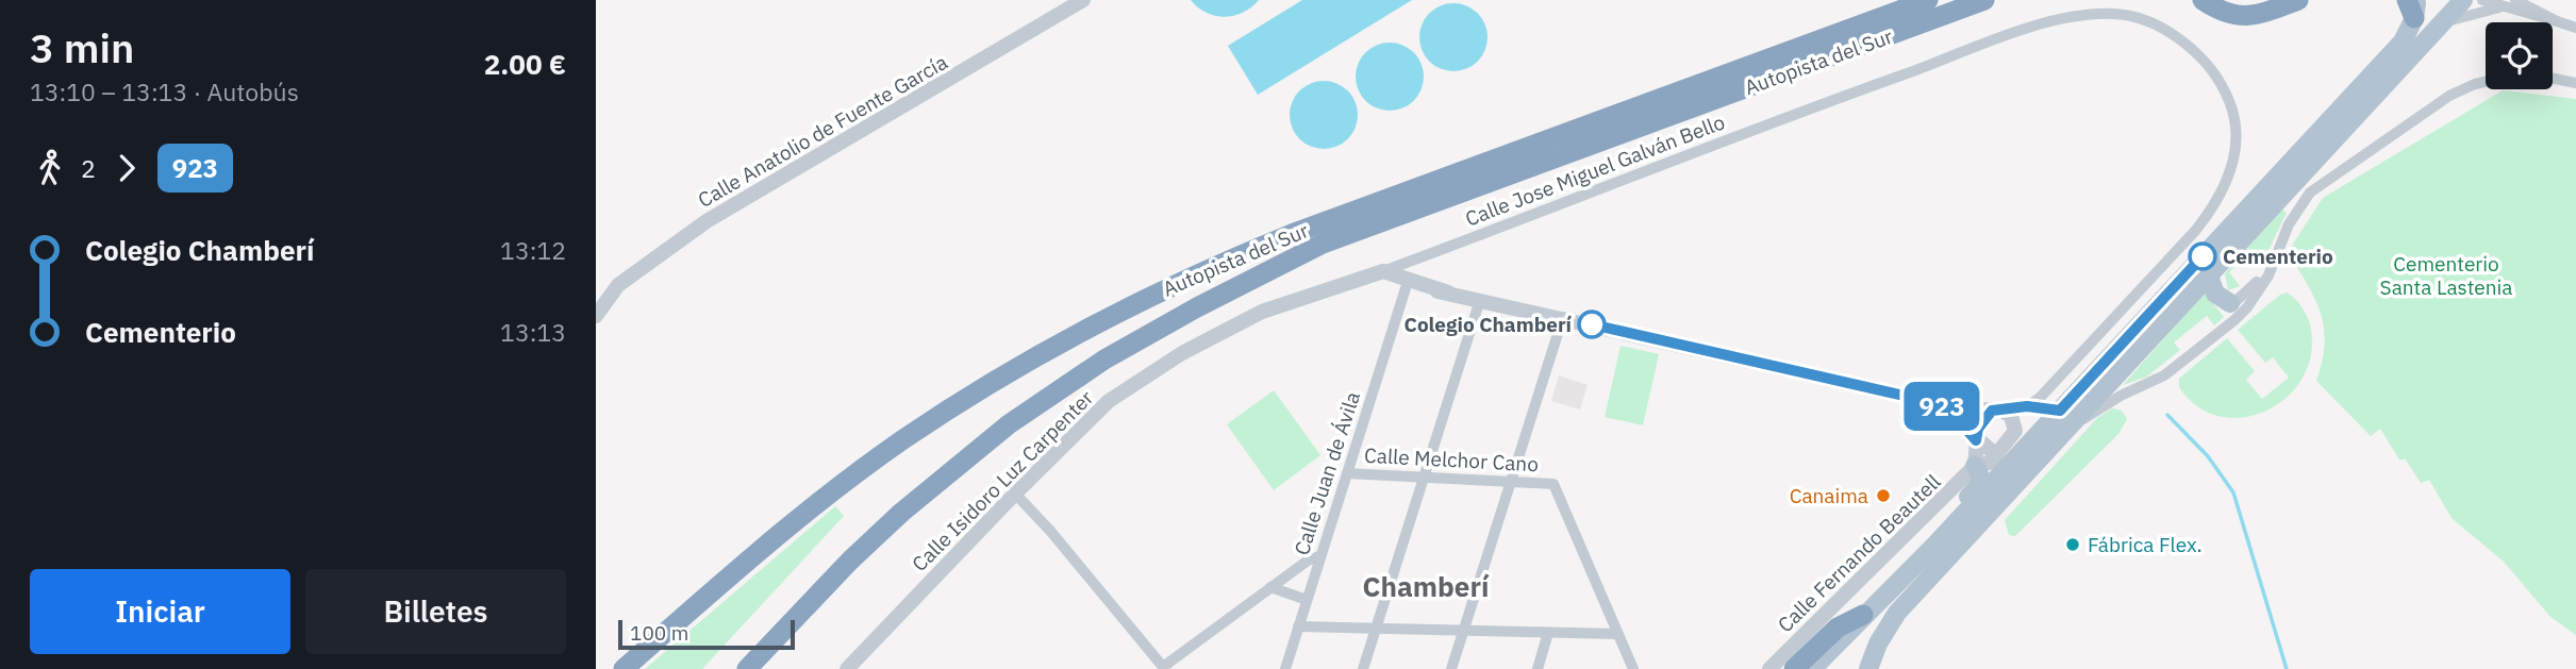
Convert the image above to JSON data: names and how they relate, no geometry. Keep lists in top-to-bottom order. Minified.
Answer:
{"streets":{"highway":["Autopista del Sur"],"street":["Calle Anatolio de Fuente García","Calle Jose Miguel Galván Bello","Calle Melchor Cano","Calle Juan de Ávila","Calle Isidoro Luz Carpenter","Calle Fernando Beautell"]},"crossings":[["Calle Jose Miguel Galván Bello","Calle Juan de Ávila"],["Calle Jose Miguel Galván Bello","Calle Isidoro Luz Carpenter"],["Calle Melchor Cano","Calle Juan de Ávila"]],"districts":["Chamberí"],"parks":["Cementerio Santa Lastenia"],"places":["Cementerio","Colegio Chamberí","Canaima","Fábrica Flex."],"lines":["bus line 923"],"scale_bar":"100 m","page":{"heading":["3 min","13:10 – 13:13 · Autobús","2.00 €"],"on_map":"923","legs":["2","923"],"list":[{"name":"Colegio Chamberí","value":"13:12"},{"name":"Cementerio","value":"13:13"}],"buttons":["Iniciar","Billetes"],"scale":"100 m"}}
